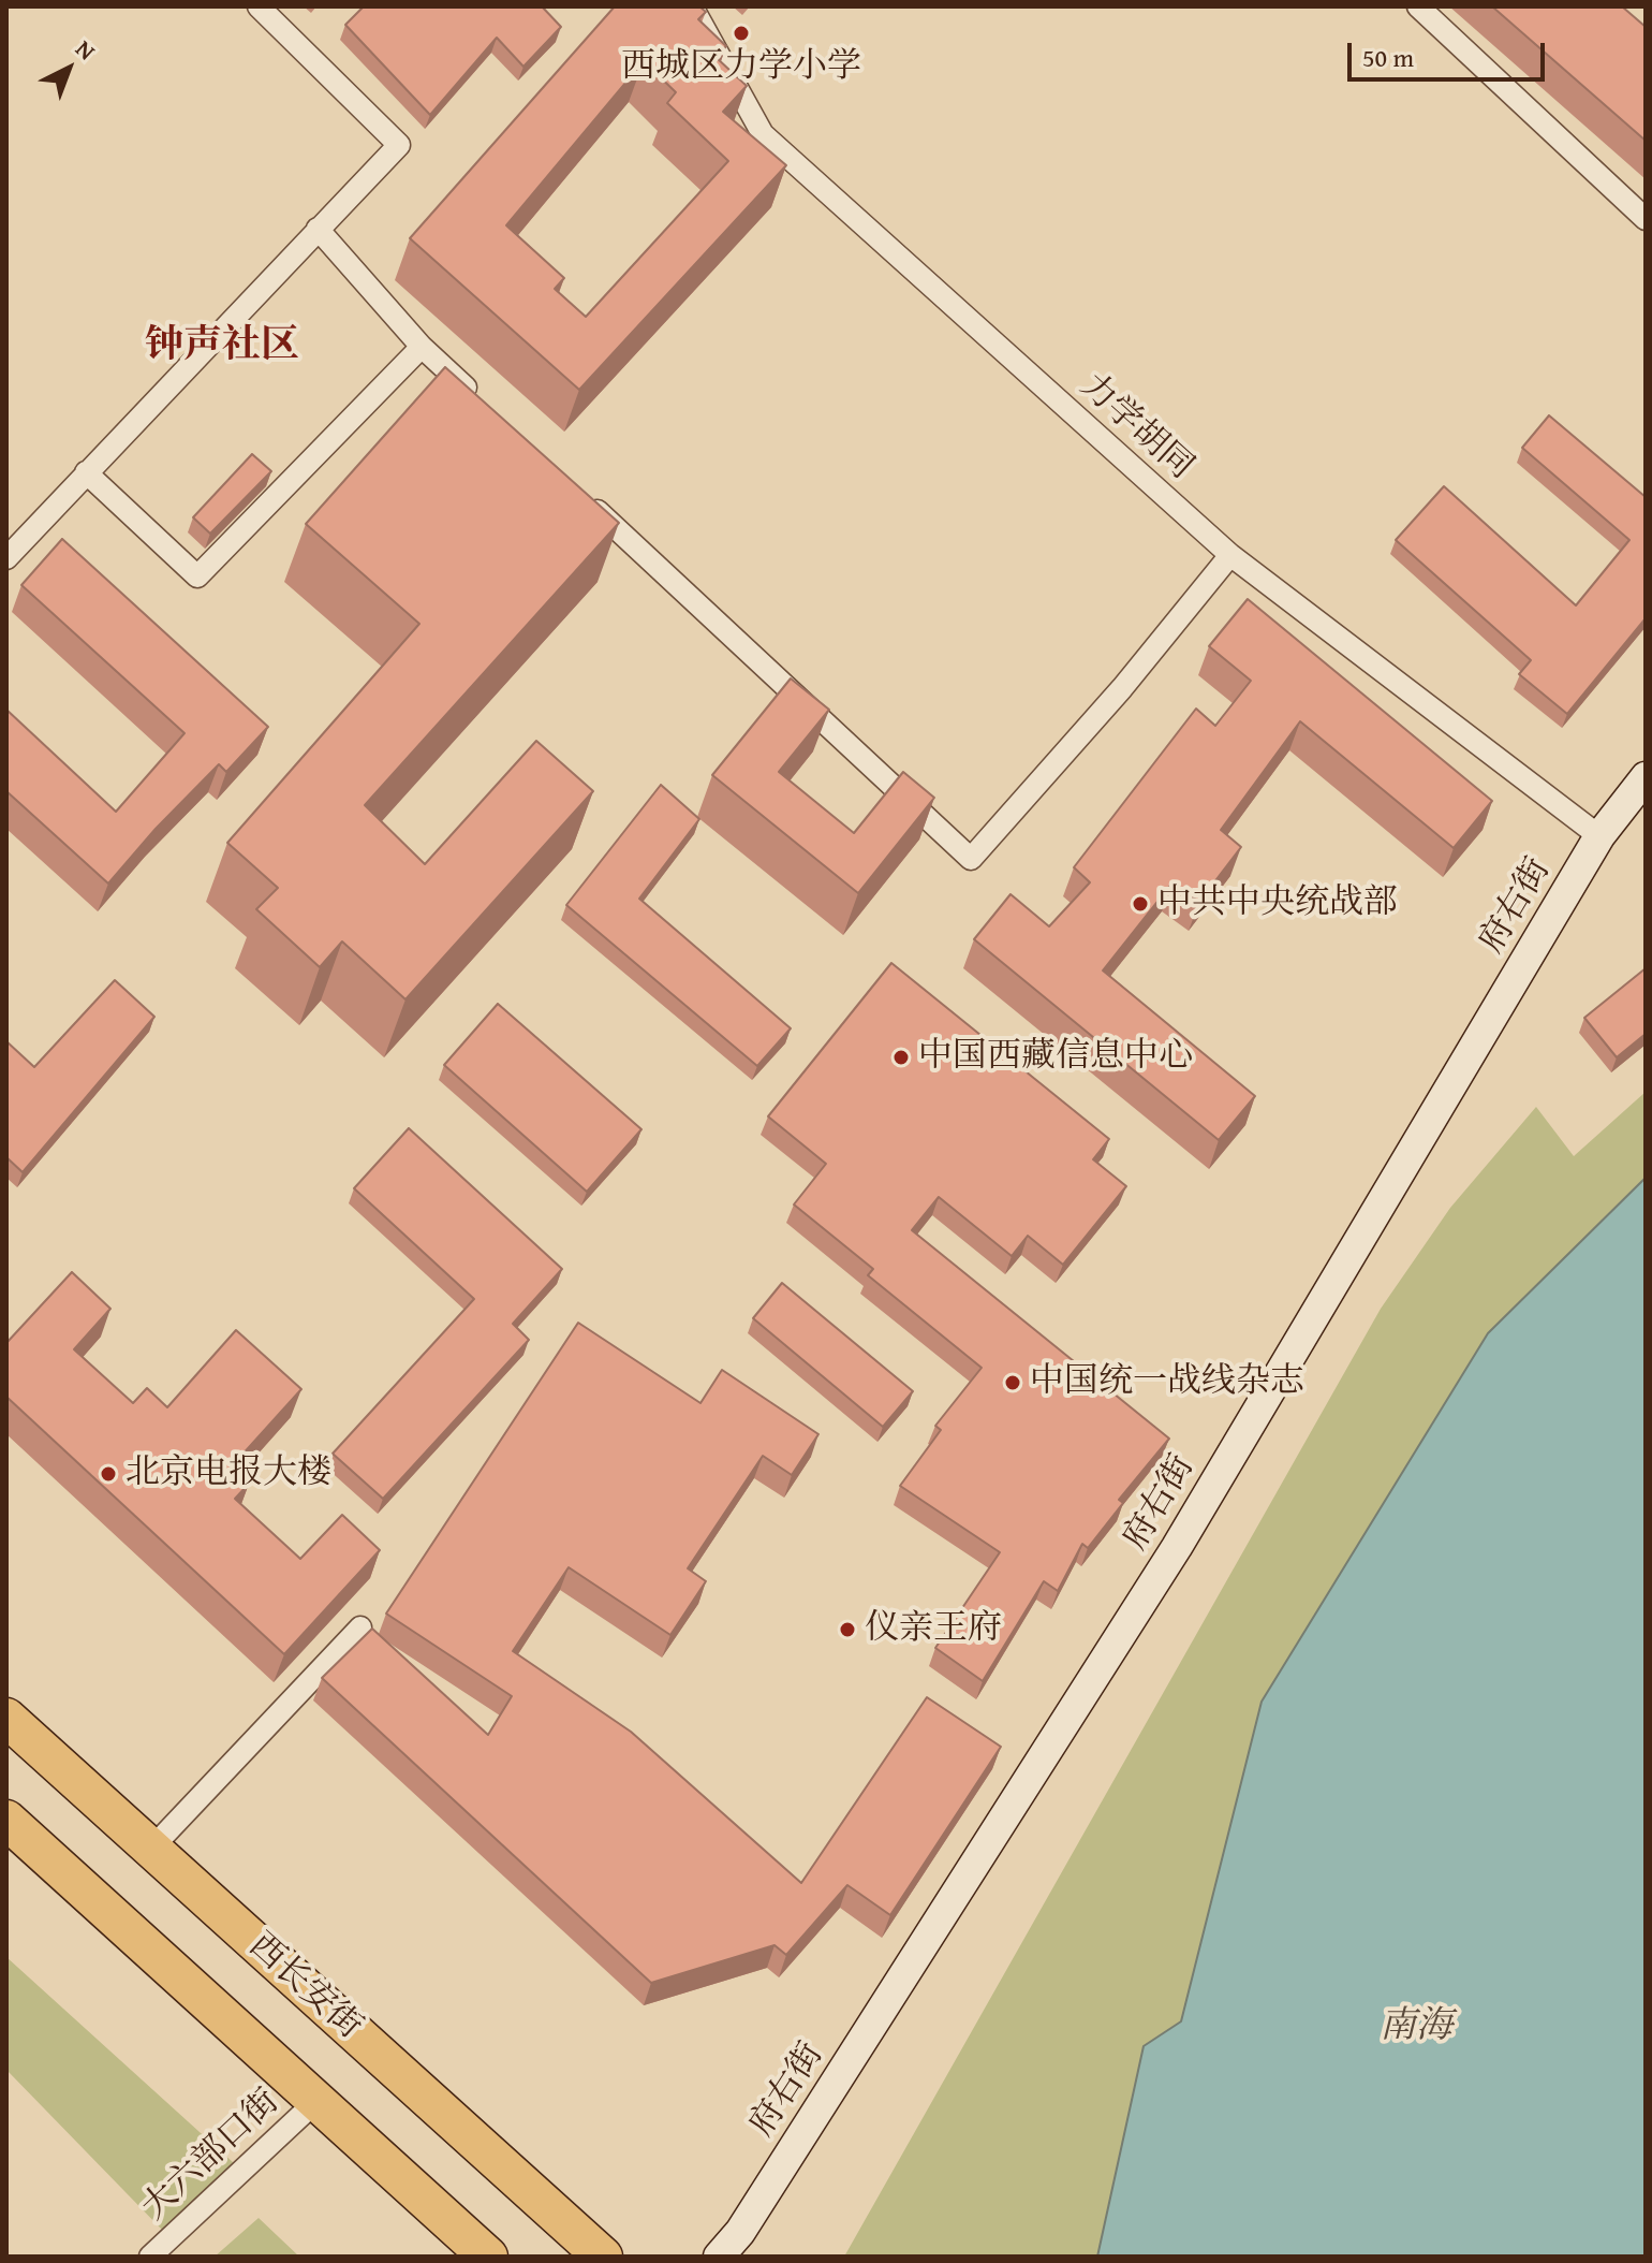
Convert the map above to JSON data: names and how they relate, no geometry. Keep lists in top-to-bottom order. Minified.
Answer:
{"streets":{"highway":["西长安街"],"main road":["府右街"],"street":["力学胡同","大六部口街"]},"crossings":[["力学胡同","府右街"]],"districts":["钟声社区"],"water":["南海"],"places":["西城区力学小学","中共中央统战部","中国西藏信息中心","中国统一战线杂志","北京电报大楼","仪亲王府"],"scale_bar":"50 m","north":"top right"}
